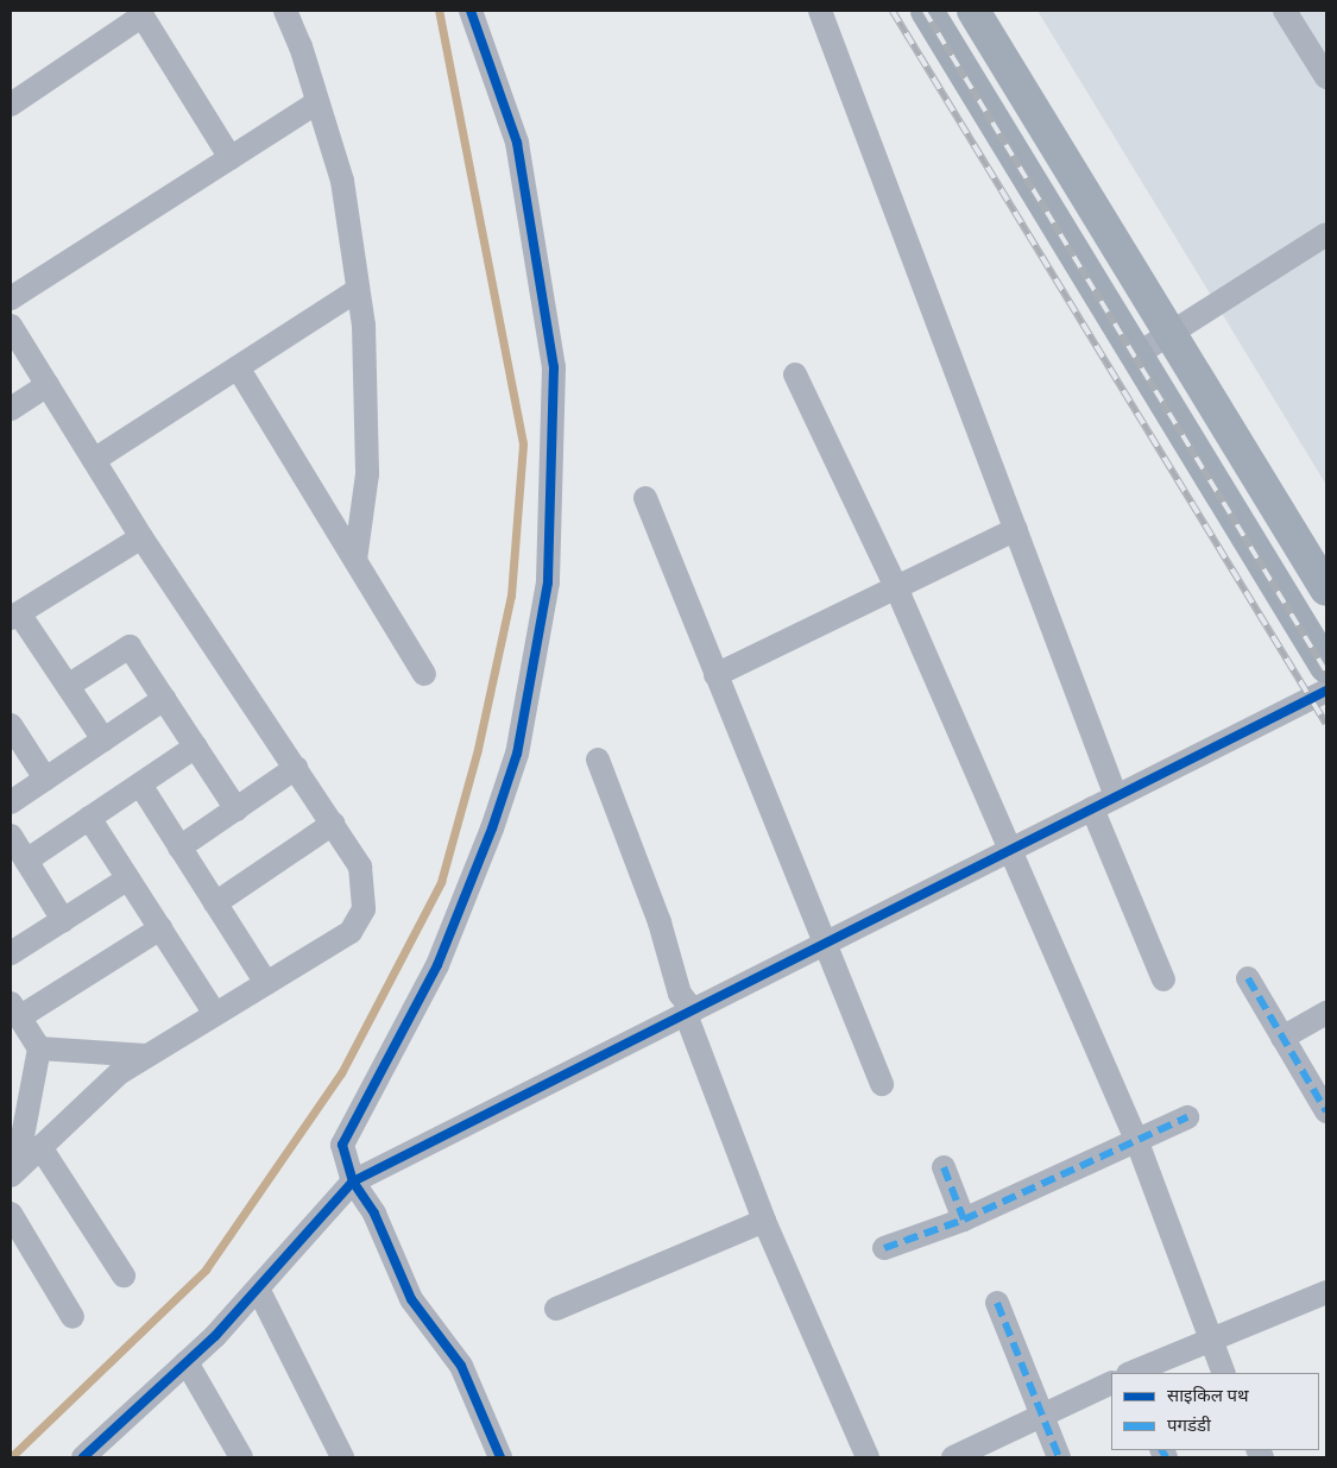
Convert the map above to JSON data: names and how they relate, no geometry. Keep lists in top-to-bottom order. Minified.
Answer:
{"legend":["साइकिल पथ","पगडंडी"]}
